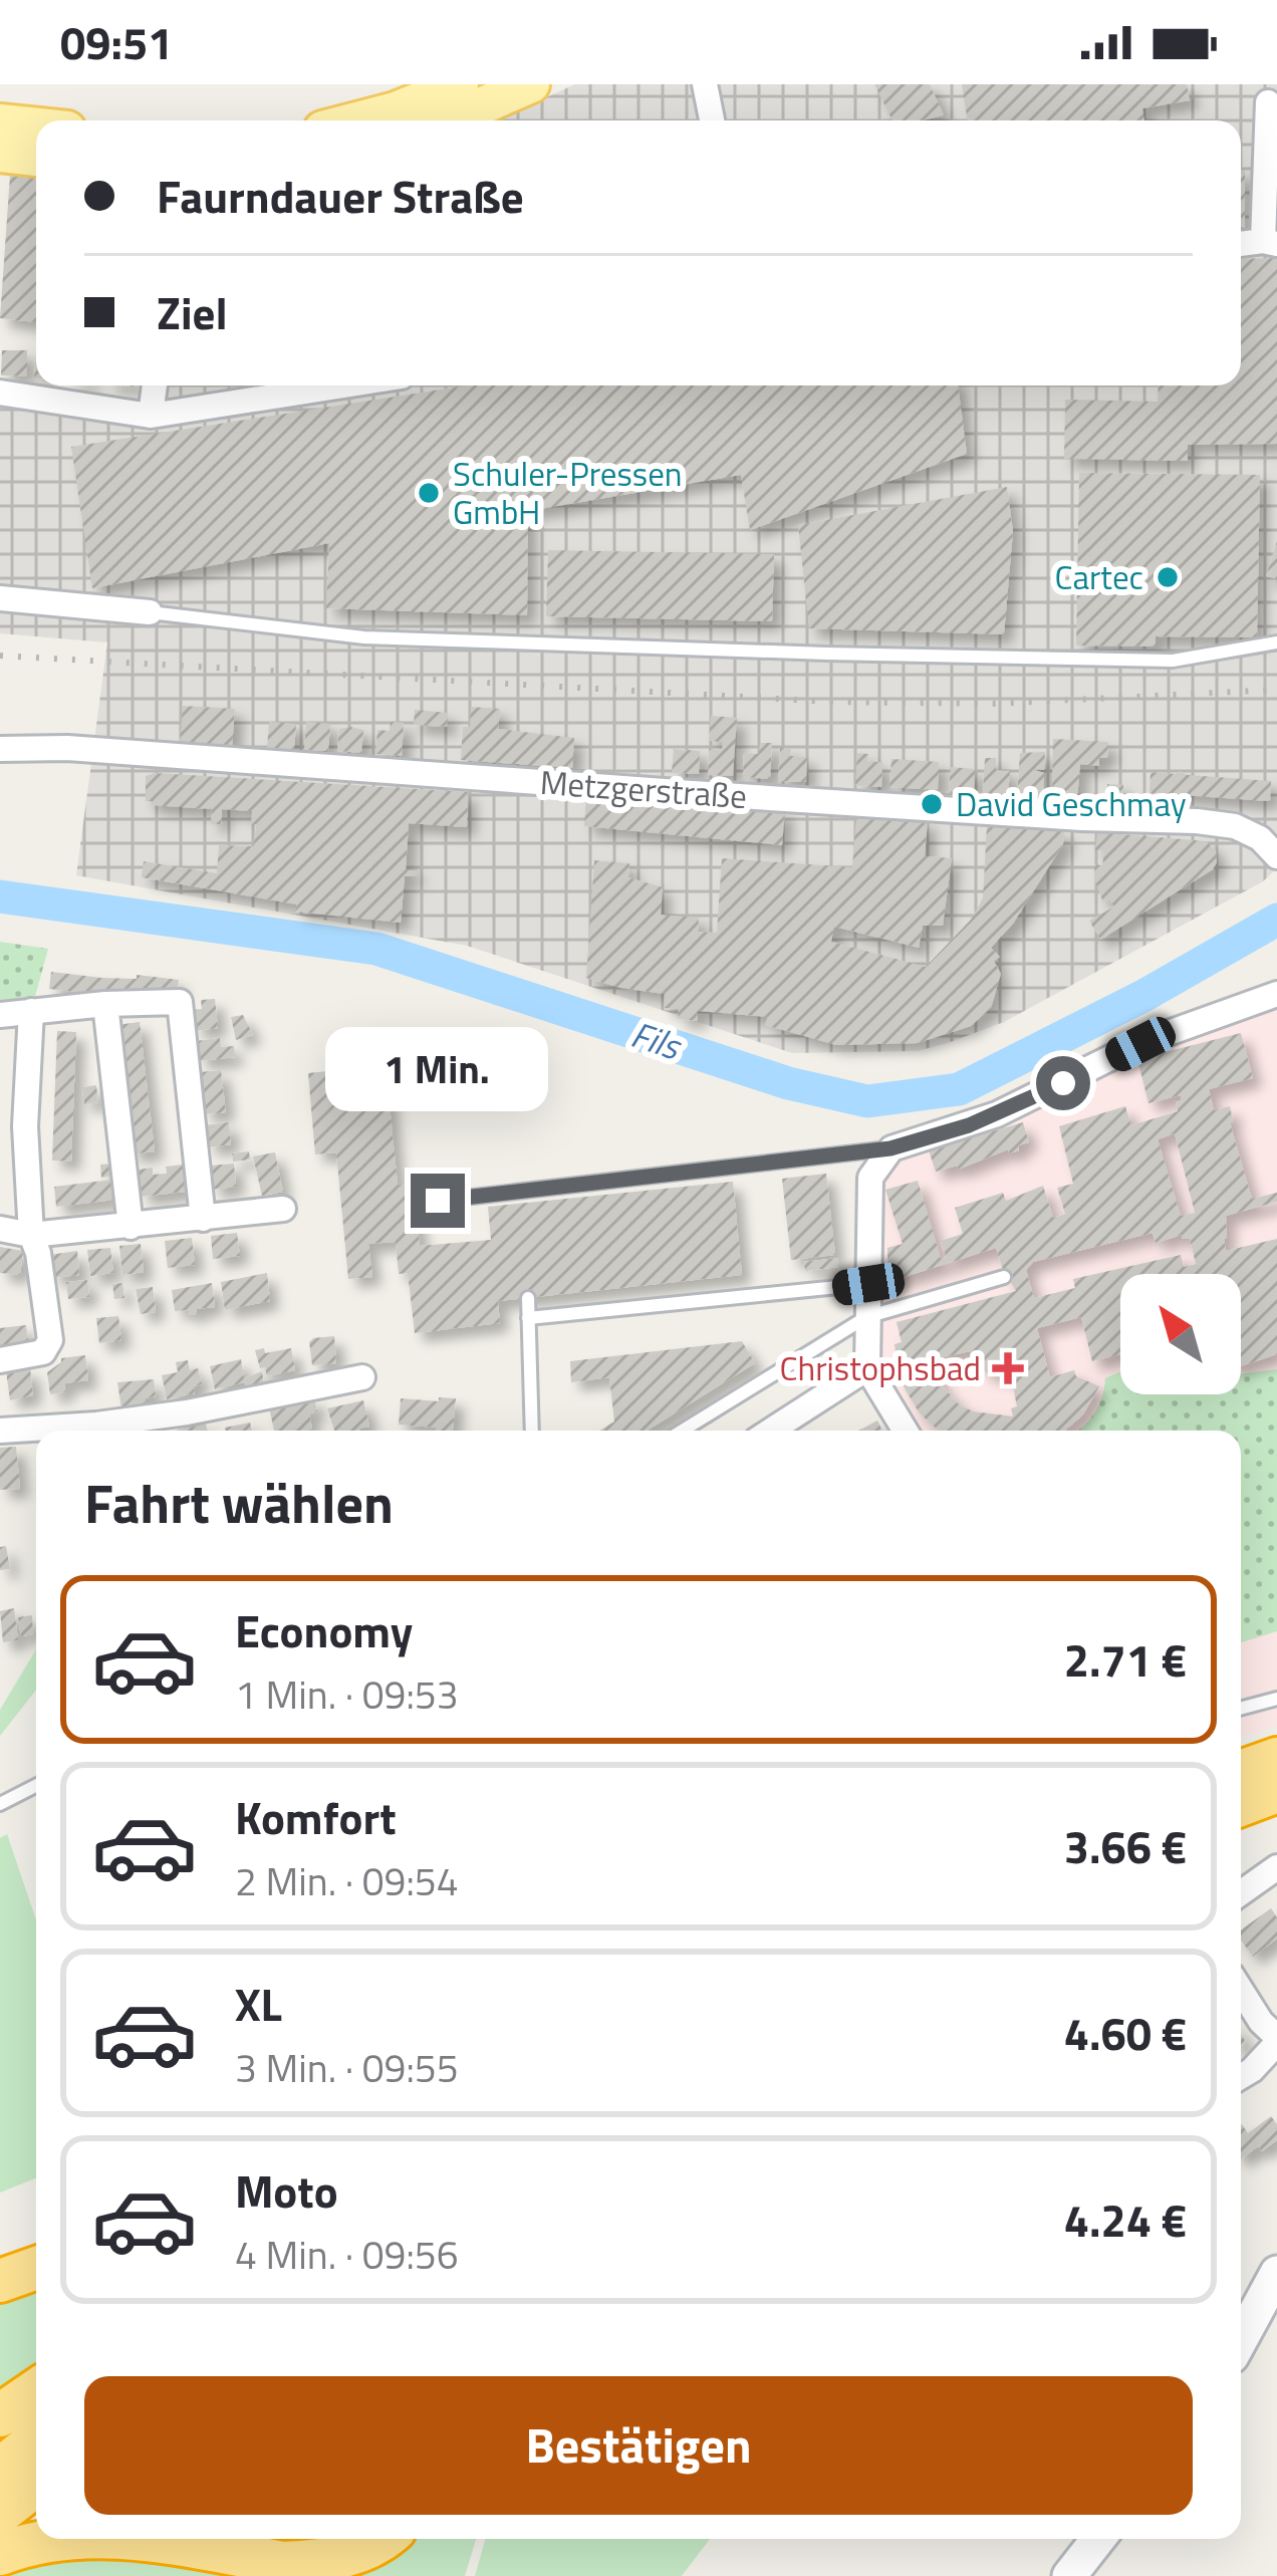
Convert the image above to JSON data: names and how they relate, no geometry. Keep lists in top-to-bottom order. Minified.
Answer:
{"streets":{"street":["Metzgerstraße"]},"water":["Fils"],"places":{"other":["Schuler-Pressen GmbH","Cartec","David Geschmay"],"health":["Christophsbad"]},"north":"top left","page":{"status":"09:51","banner":["Faurndauer Straße","Ziel"],"bubble":"1 Min.","heading":"Fahrt wählen","list":[{"name":"Economy","note":"1 Min. · 09:53","value":"2.71 €"},{"name":"Komfort","note":"2 Min. · 09:54","value":"3.66 €"},{"name":"XL","note":"3 Min. · 09:55","value":"4.60 €"},{"name":"Moto","note":"4 Min. · 09:56","value":"4.24 €"}],"buttons":"Bestätigen"}}
